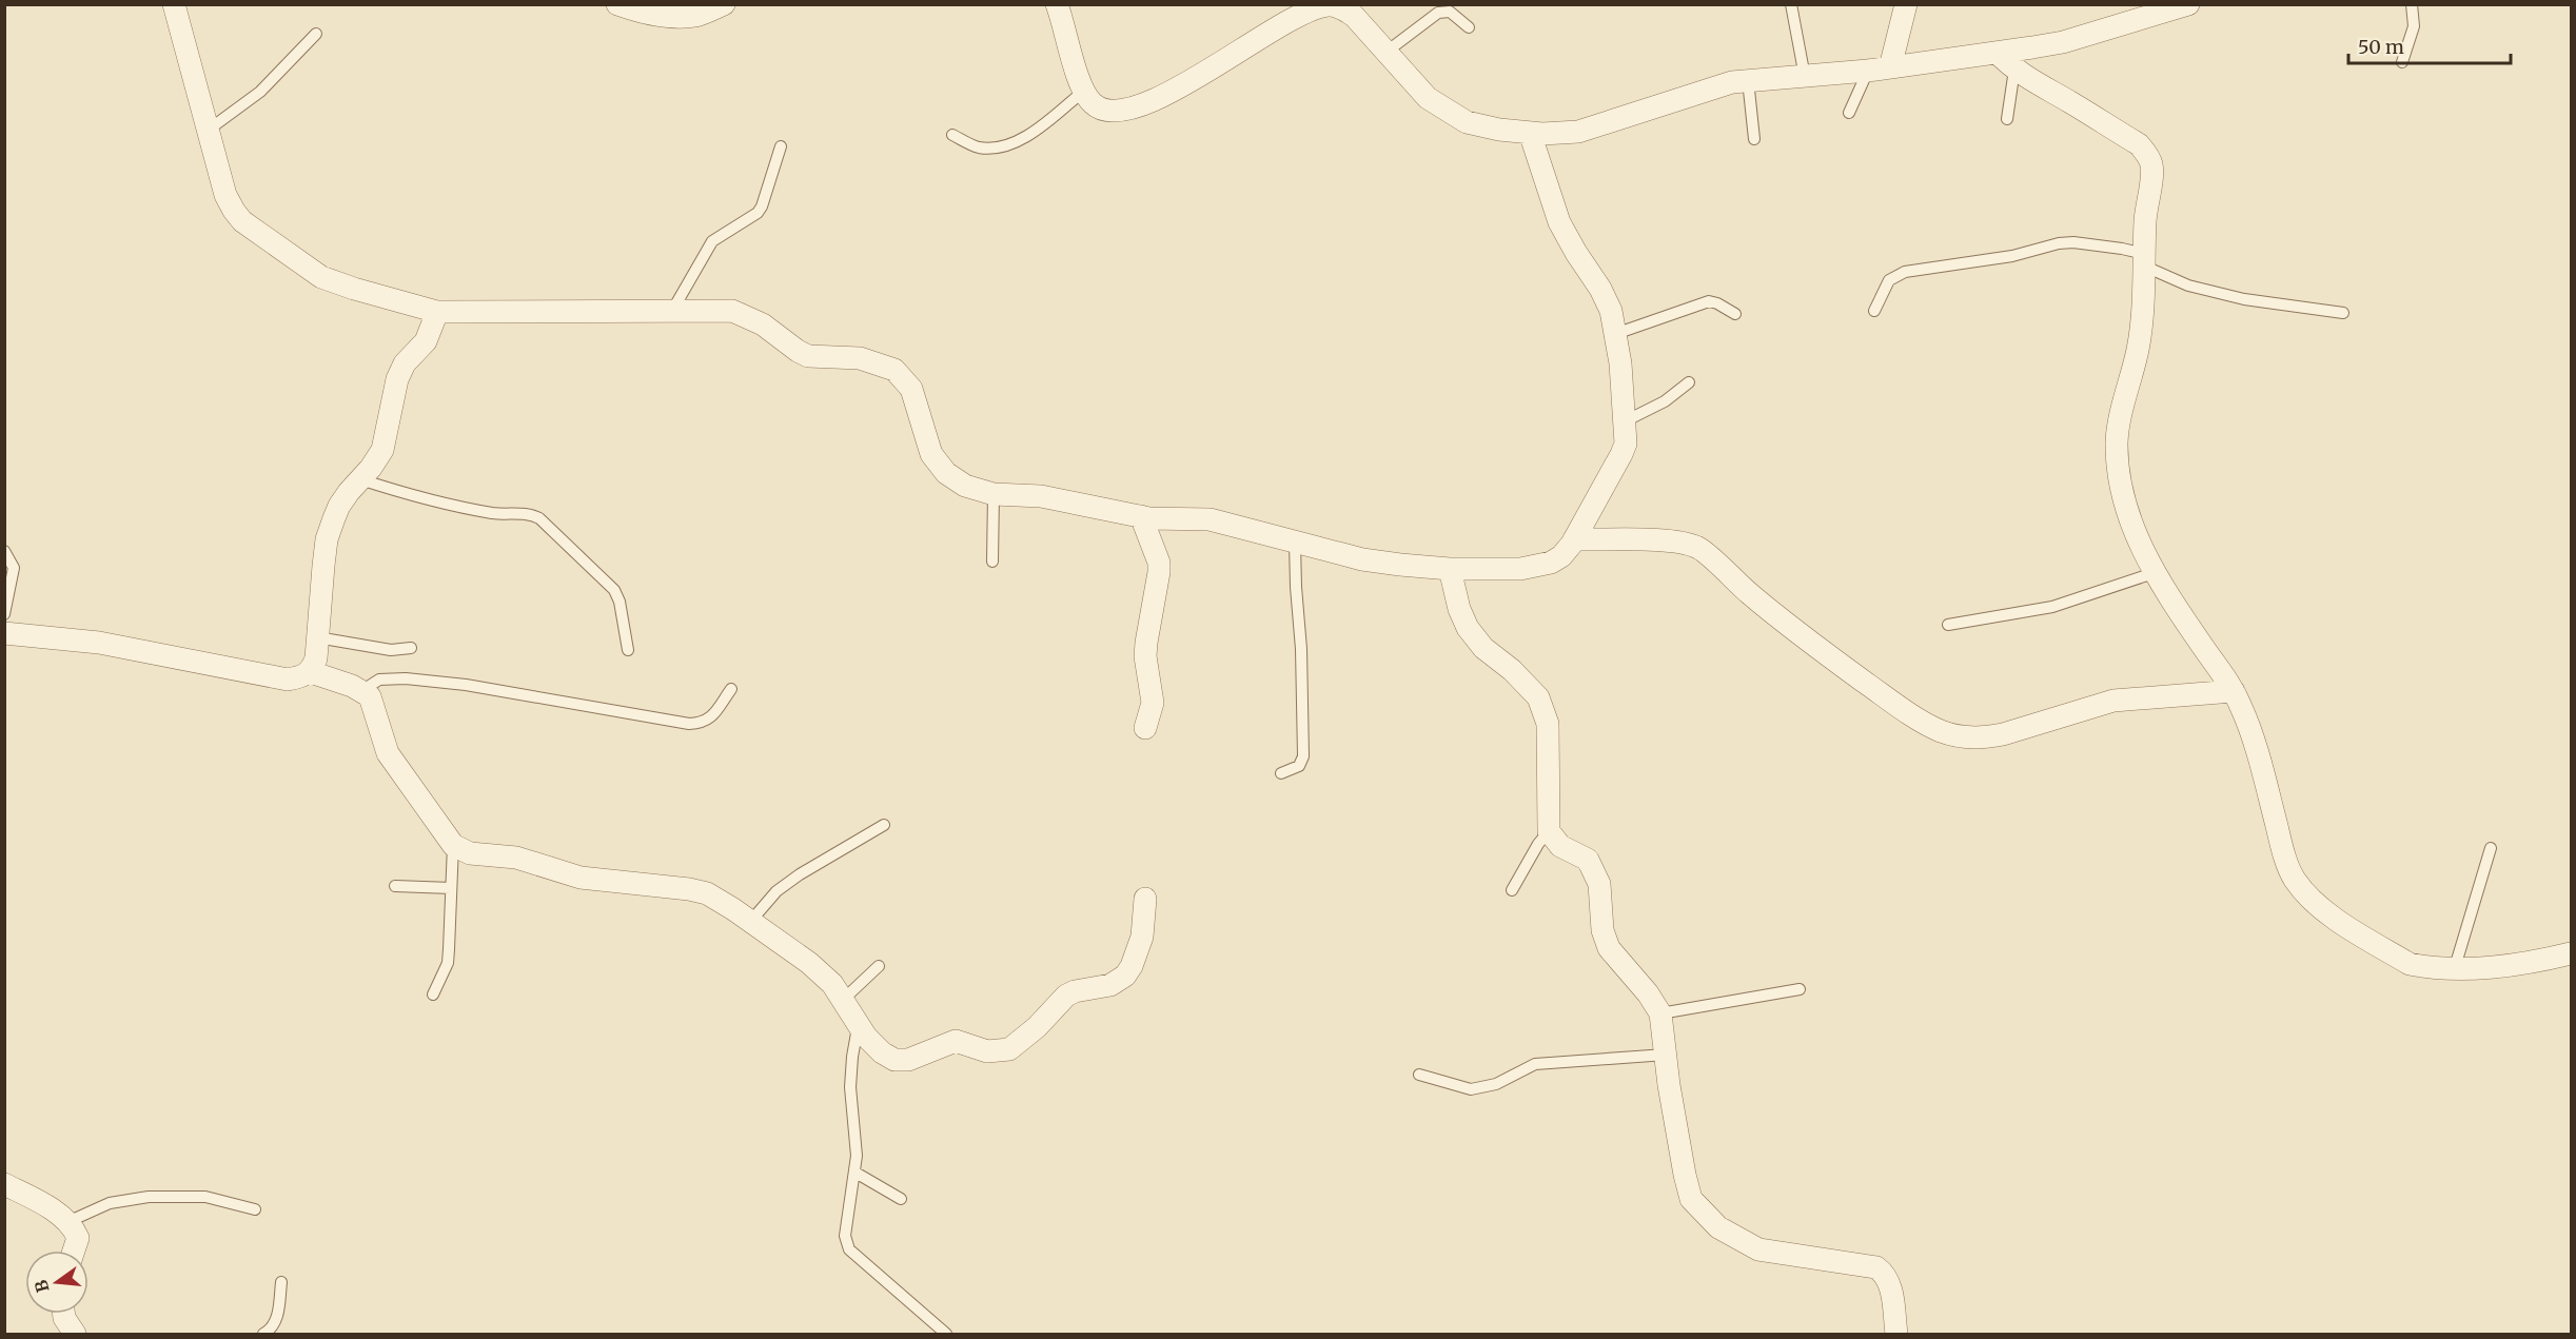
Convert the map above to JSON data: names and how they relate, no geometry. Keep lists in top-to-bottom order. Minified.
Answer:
{"scale_bar":"50 m","north":"left"}
